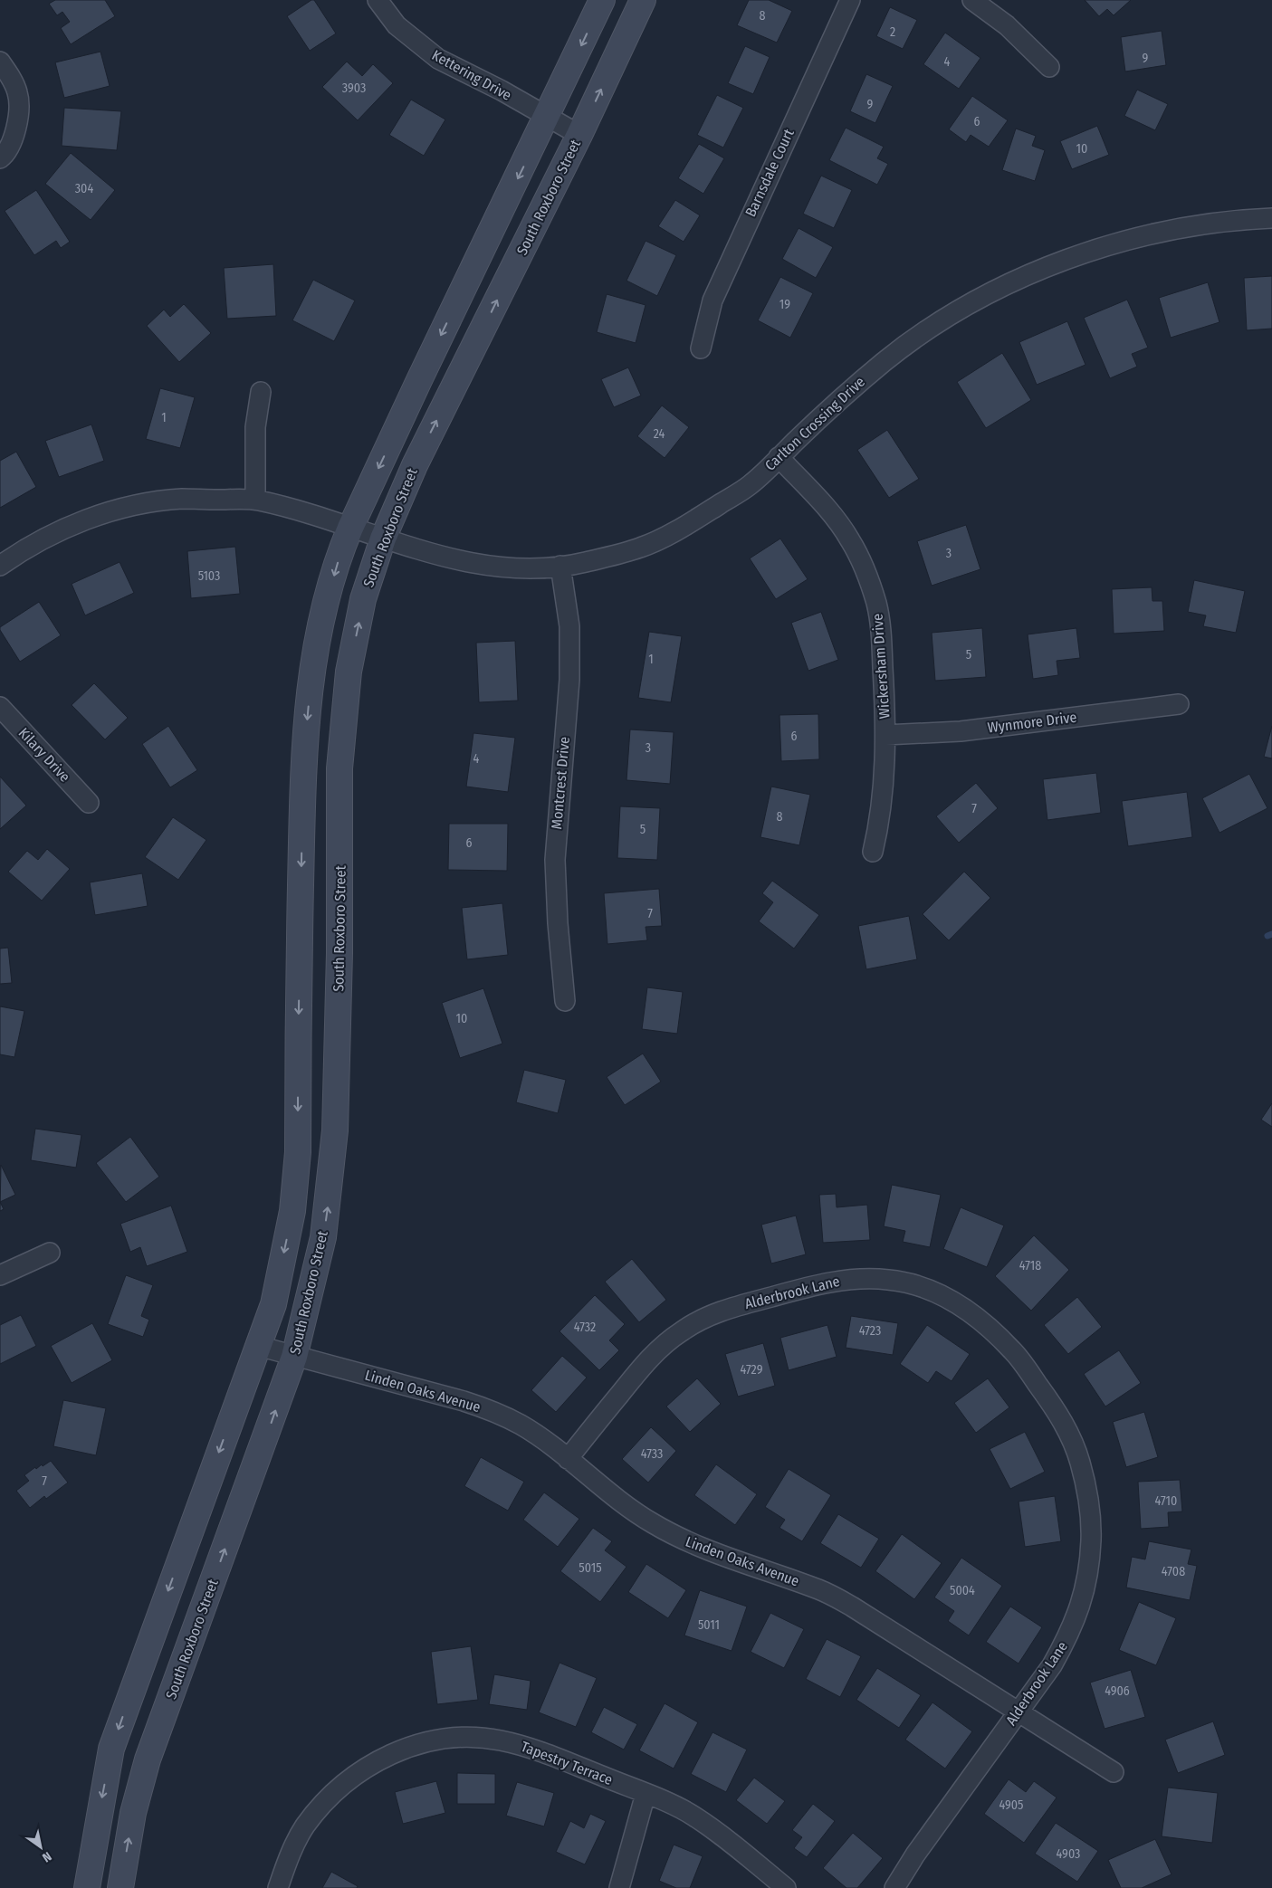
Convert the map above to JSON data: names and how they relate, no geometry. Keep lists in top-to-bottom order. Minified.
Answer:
{"streets":{"street":["Kettering Drive","Barnsdale Court","South Roxboro Street","Carlton Crossing Drive","Wickersham Drive","Wynmore Drive","Kilary Drive","Montcrest Drive","Alderbrook Lane","Linden Oaks Avenue","Tapestry Terrace"]},"crossings":[["Kettering Drive","South Roxboro Street"],["South Roxboro Street","Carlton Crossing Drive"],["South Roxboro Street","Linden Oaks Avenue"],["Carlton Crossing Drive","Wickersham Drive"],["Carlton Crossing Drive","Montcrest Drive"],["Wickersham Drive","Wynmore Drive"],["Alderbrook Lane","Linden Oaks Avenue"]],"house_numbers":["8","2","9","4","3903","9","6","10","304","19","1","24","3","5103","5","1","6","3","4","7","8","5","6","7","10","4718","4732","4723","4729","4733","7","4710","5015","4708","5004","5011","4906","4905","4903"],"north":"bottom right"}
